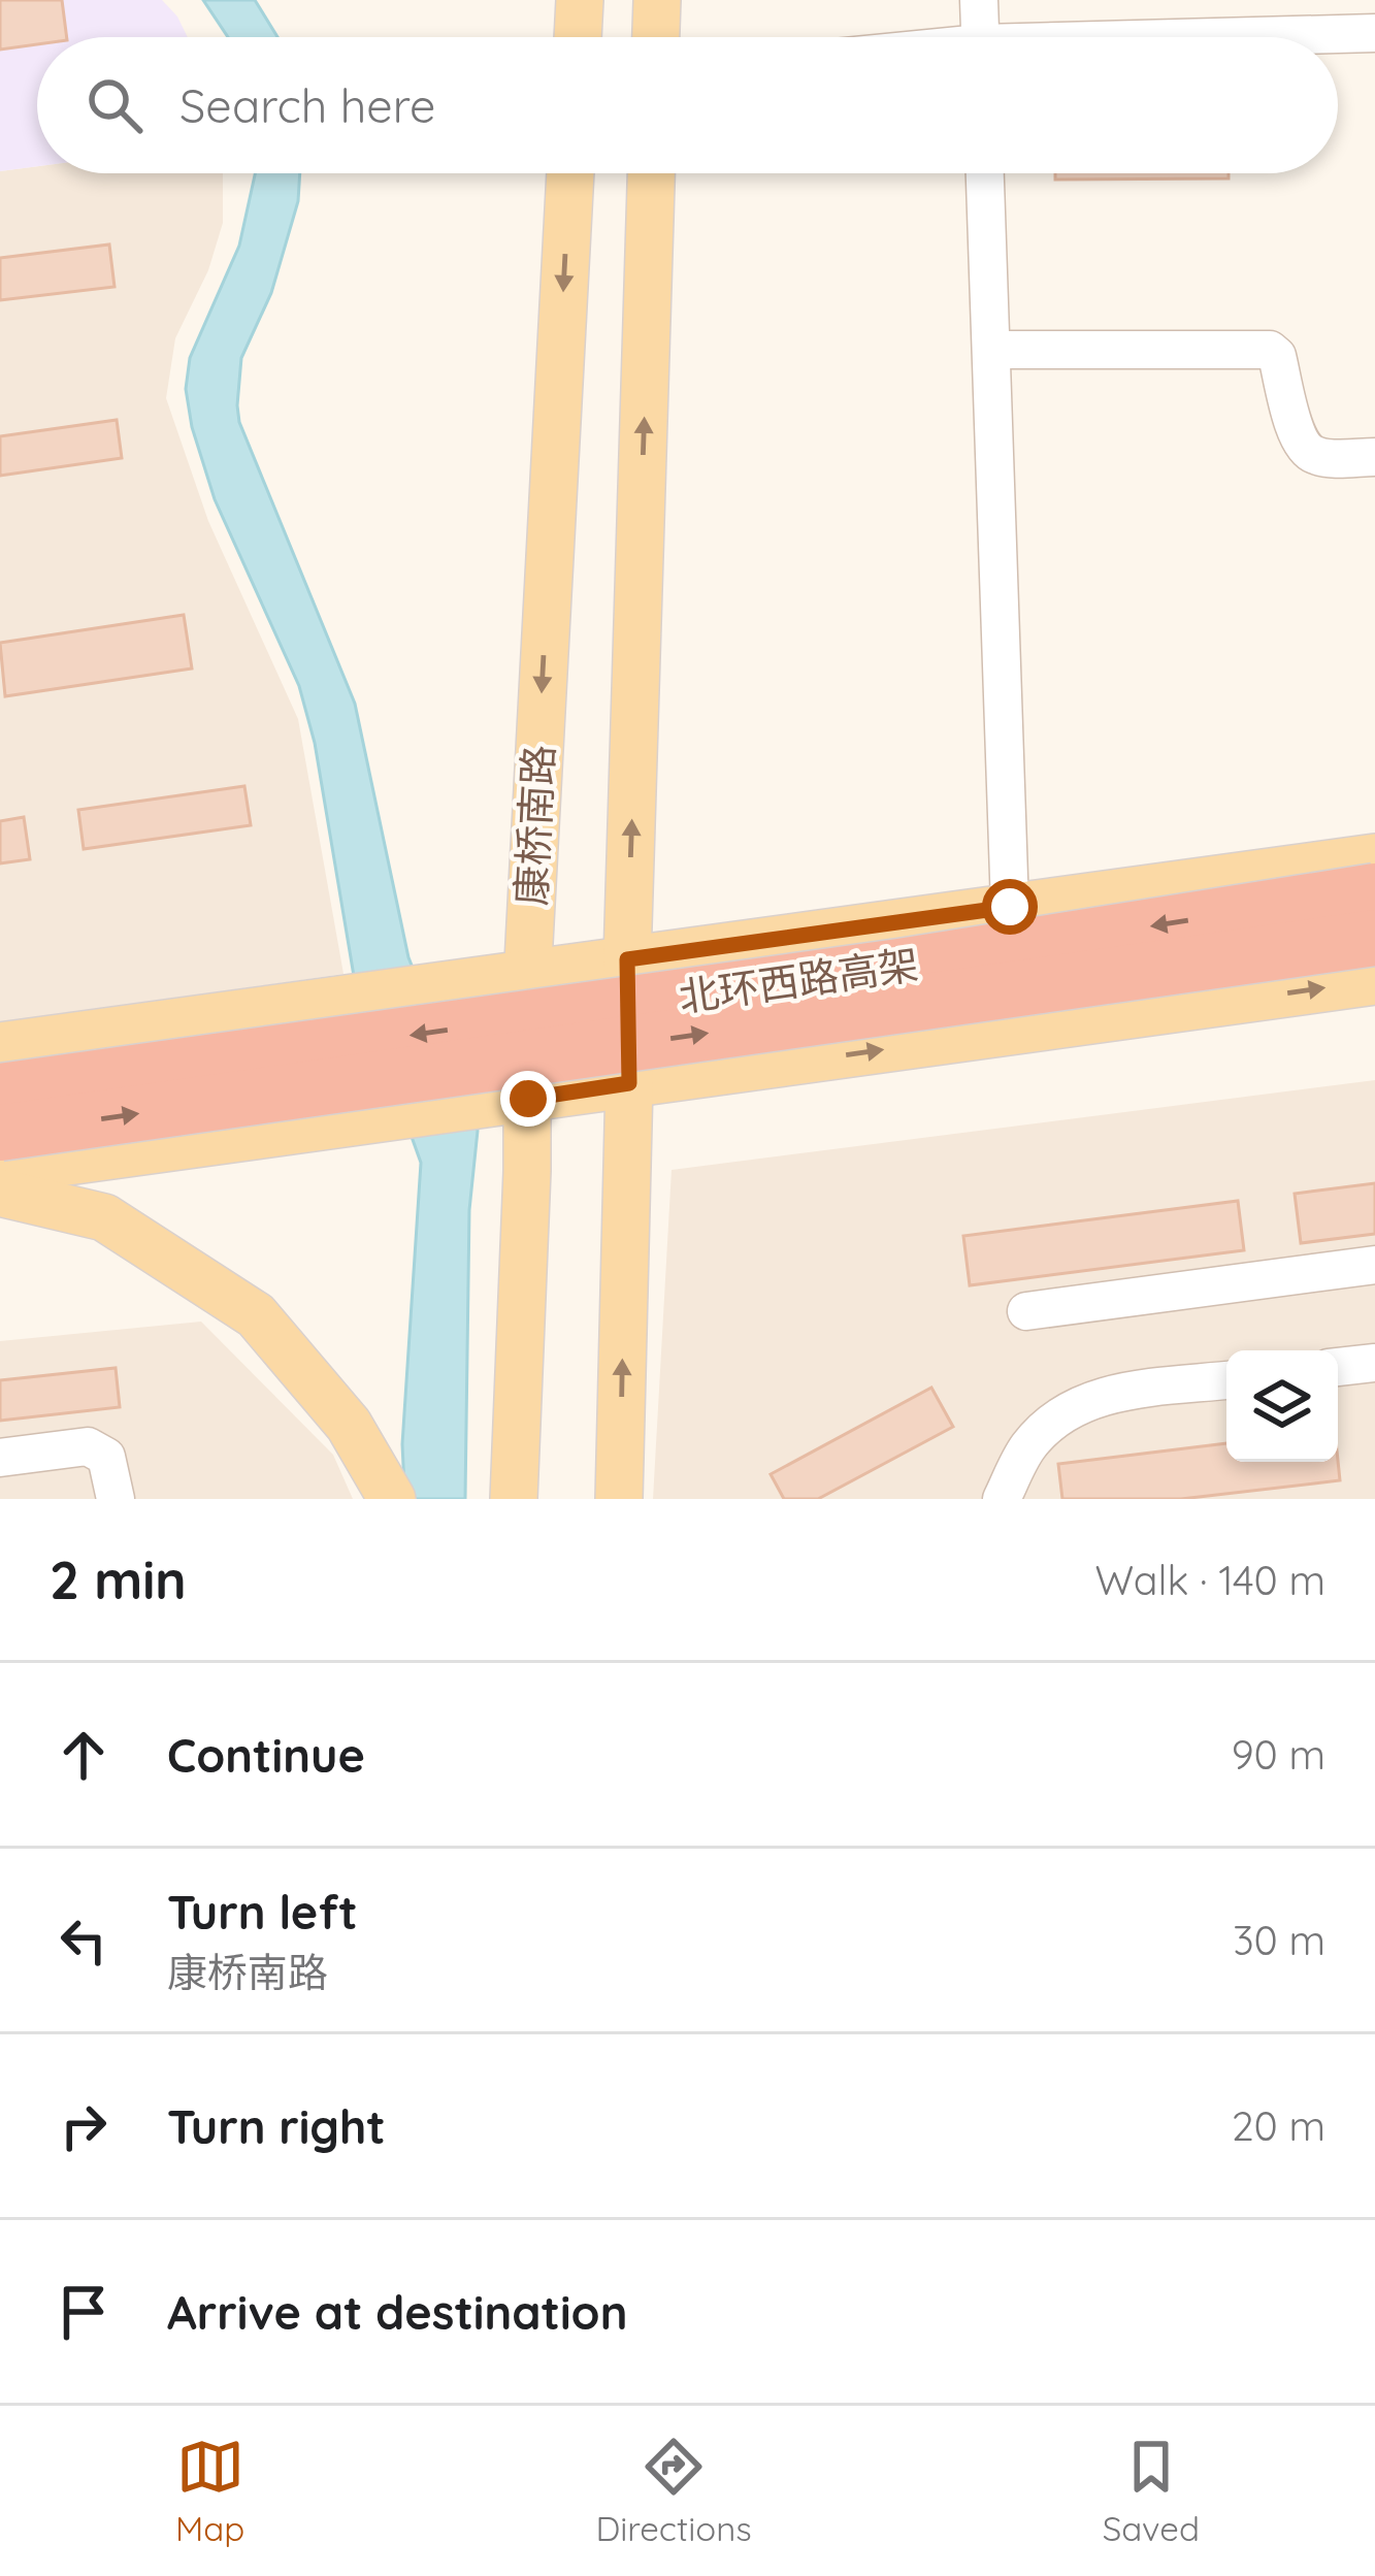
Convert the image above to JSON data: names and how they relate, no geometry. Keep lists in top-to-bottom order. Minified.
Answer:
{"streets":{"highway":["北环西路高架"],"main road":["康桥南路"]},"page":{"search":"Search here","heading":["2 min","Walk · 140 m"],"list":[["Continue","90 m"],["Turn left","康桥南路","30 m"],["Turn right","20 m"],"Arrive at destination"],"nav":["Map","Directions","Saved"]}}
